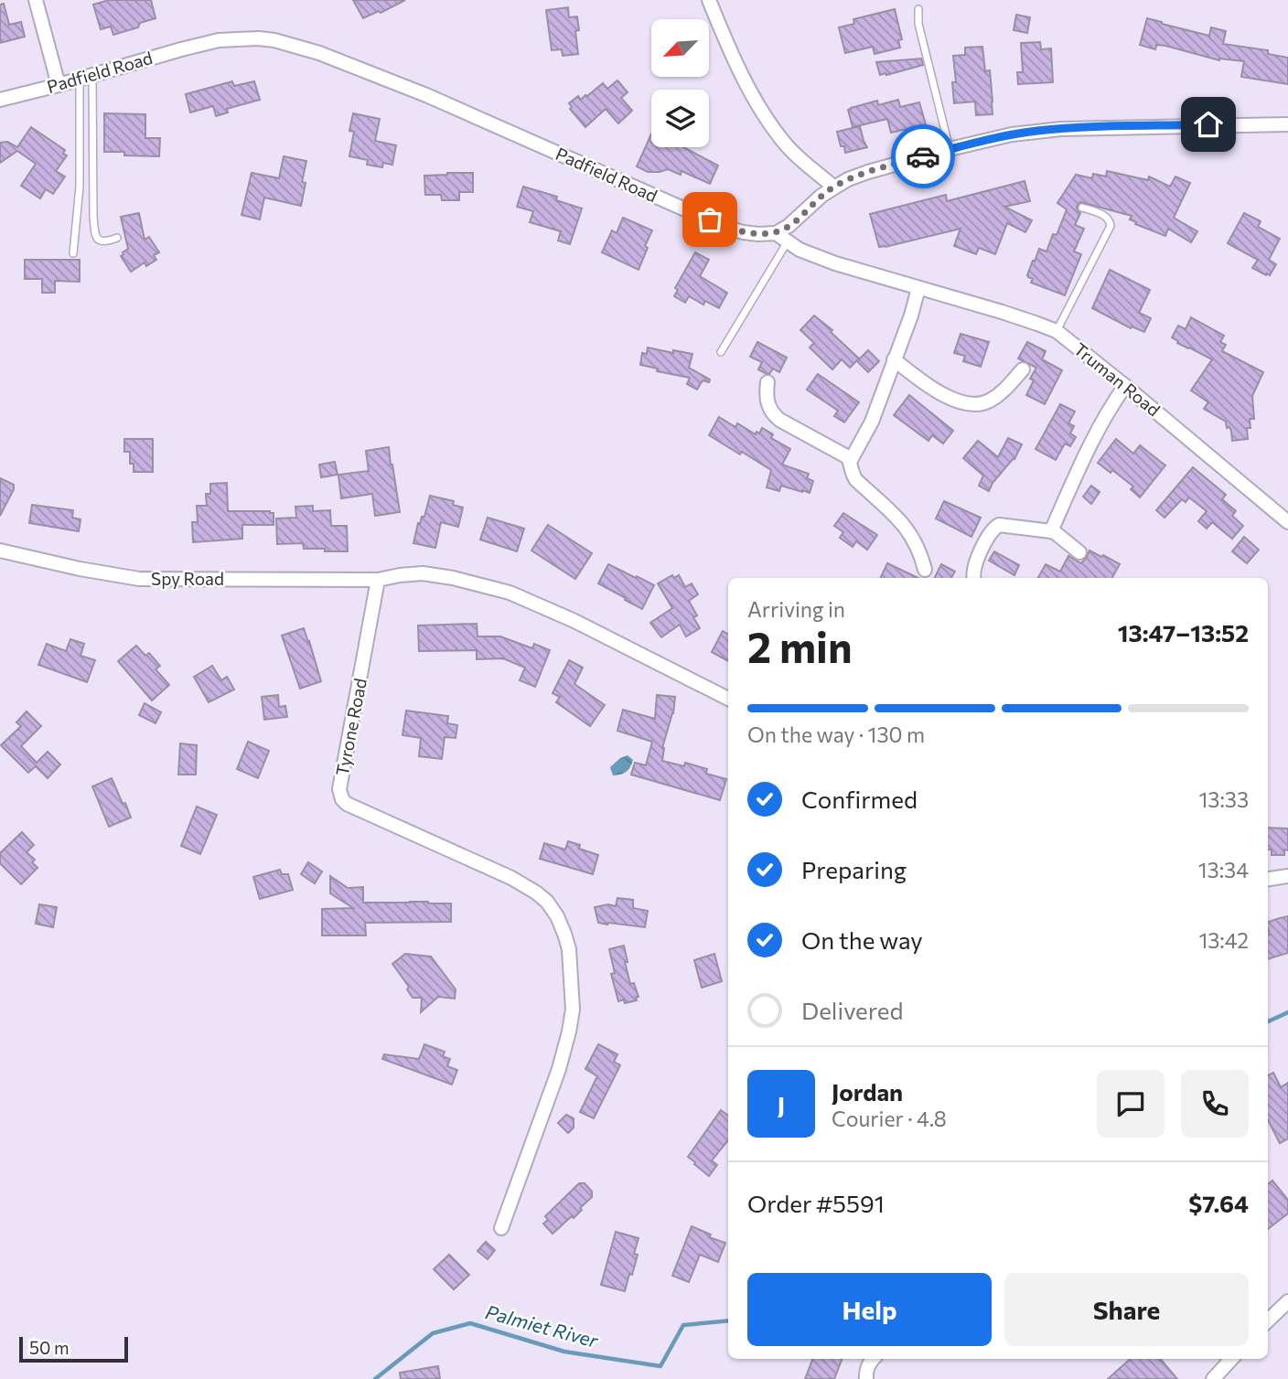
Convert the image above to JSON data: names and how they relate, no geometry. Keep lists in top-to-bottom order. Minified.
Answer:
{"streets":{"street":["Padfield Road","Truman Road","Spy Road","Tyrone Road"]},"crossings":[["Padfield Road","Truman Road"],["Spy Road","Tyrone Road"]],"water":["Palmiet River"],"scale_bar":"50 m","north":"bottom left","page":{"heading":["2 min","Arriving in","13:47–13:52"],"panel":["Jordan","Courier · 4.8","Order #5591","$7.64"],"bar":"On the way · 130 m","list":[["Confirmed","13:33"],["Preparing","13:34"],["On the way","13:42"],"Delivered"],"round":"J","buttons":["Help","Share"],"scale":"50 m"}}
